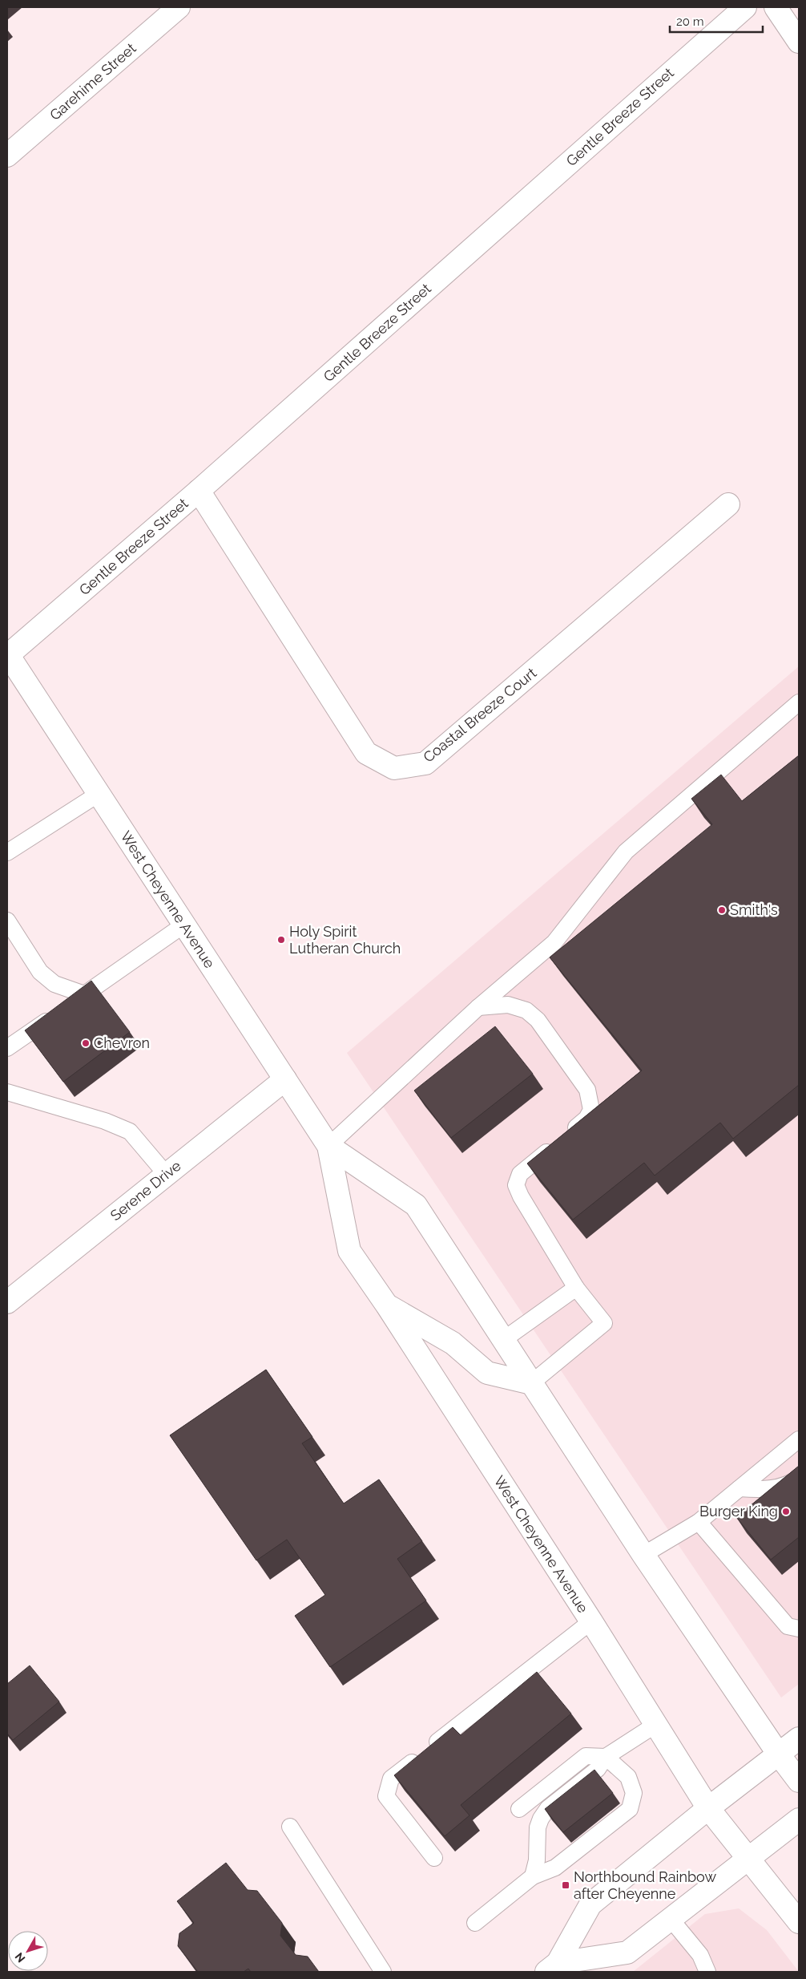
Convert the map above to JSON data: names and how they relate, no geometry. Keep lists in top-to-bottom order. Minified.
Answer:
{"streets":{"main road":["Garehime Street","Gentle Breeze Street","Coastal Breeze Court","West Cheyenne Avenue","Serene Drive"]},"crossings":[["Gentle Breeze Street","Coastal Breeze Court"],["Gentle Breeze Street","West Cheyenne Avenue"],["West Cheyenne Avenue","Serene Drive"]],"places":{"other":["Smith's","Holy Spirit Lutheran Church","Chevron","Burger King"],"transit":["Northbound Rainbow after Cheyenne"]},"scale_bar":"20 m","north":"bottom left"}
